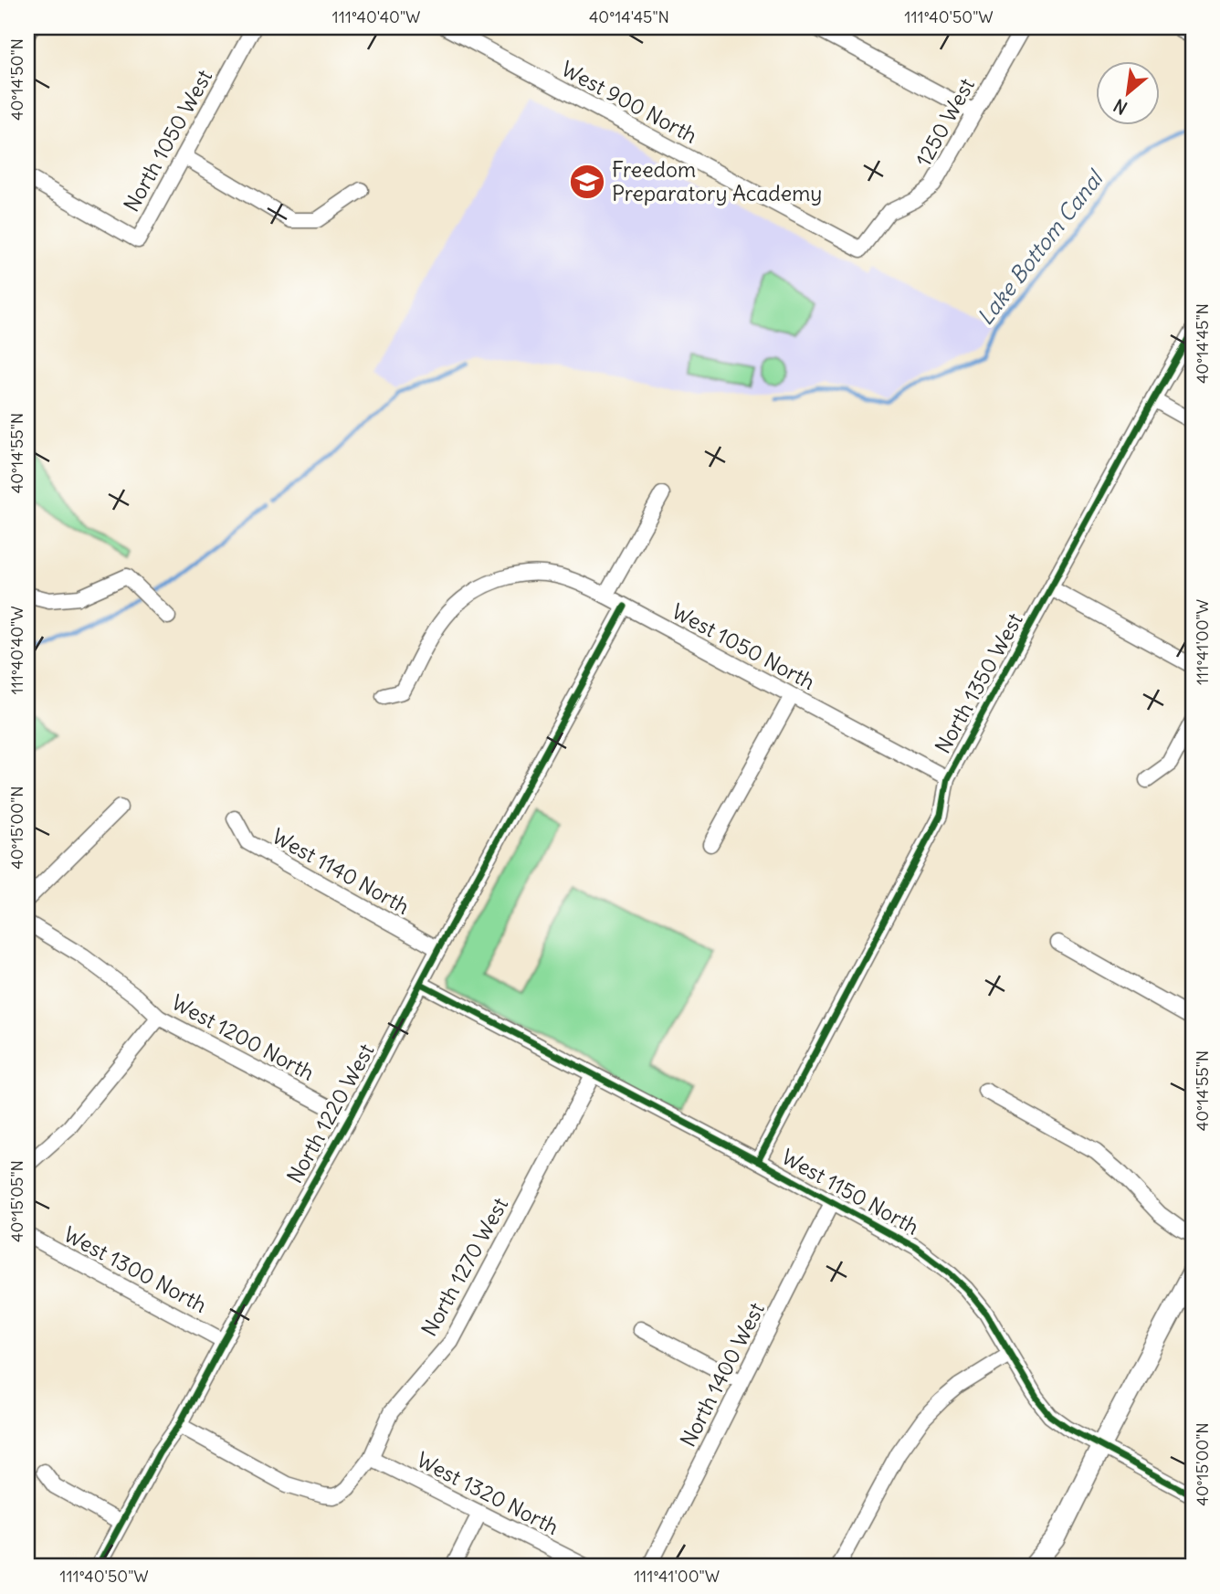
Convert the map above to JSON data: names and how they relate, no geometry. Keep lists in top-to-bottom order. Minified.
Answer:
{"streets":{"street":["West 900 North","1250 West","North 1050 West","West 1050 North","North 1350 West","West 1140 North","West 1200 North","North 1220 West","West 1150 North","North 1270 West","West 1300 North","North 1400 West","West 1320 North"]},"crossings":[["West 900 North","1250 West"],["West 1050 North","North 1350 West"],["West 1050 North","North 1220 West"],["North 1350 West","West 1150 North"],["West 1140 North","North 1220 West"],["West 1200 North","North 1220 West"],["North 1220 West","West 1150 North"],["North 1220 West","North 1270 West"],["North 1220 West","West 1300 North"],["West 1150 North","North 1270 West"],["West 1150 North","North 1400 West"],["North 1270 West","West 1320 North"]],"water":["Lake Bottom Canal"],"places":{"school or university":["Freedom Preparatory Academy"]},"north":"bottom left","coordinates":["111°40'40\"W","40°14'45\"N","111°40'50\"W","40°14'50\"N","40°14'55\"N","111°41'00\"W","40°15'00\"N","40°15'05\"N"]}
